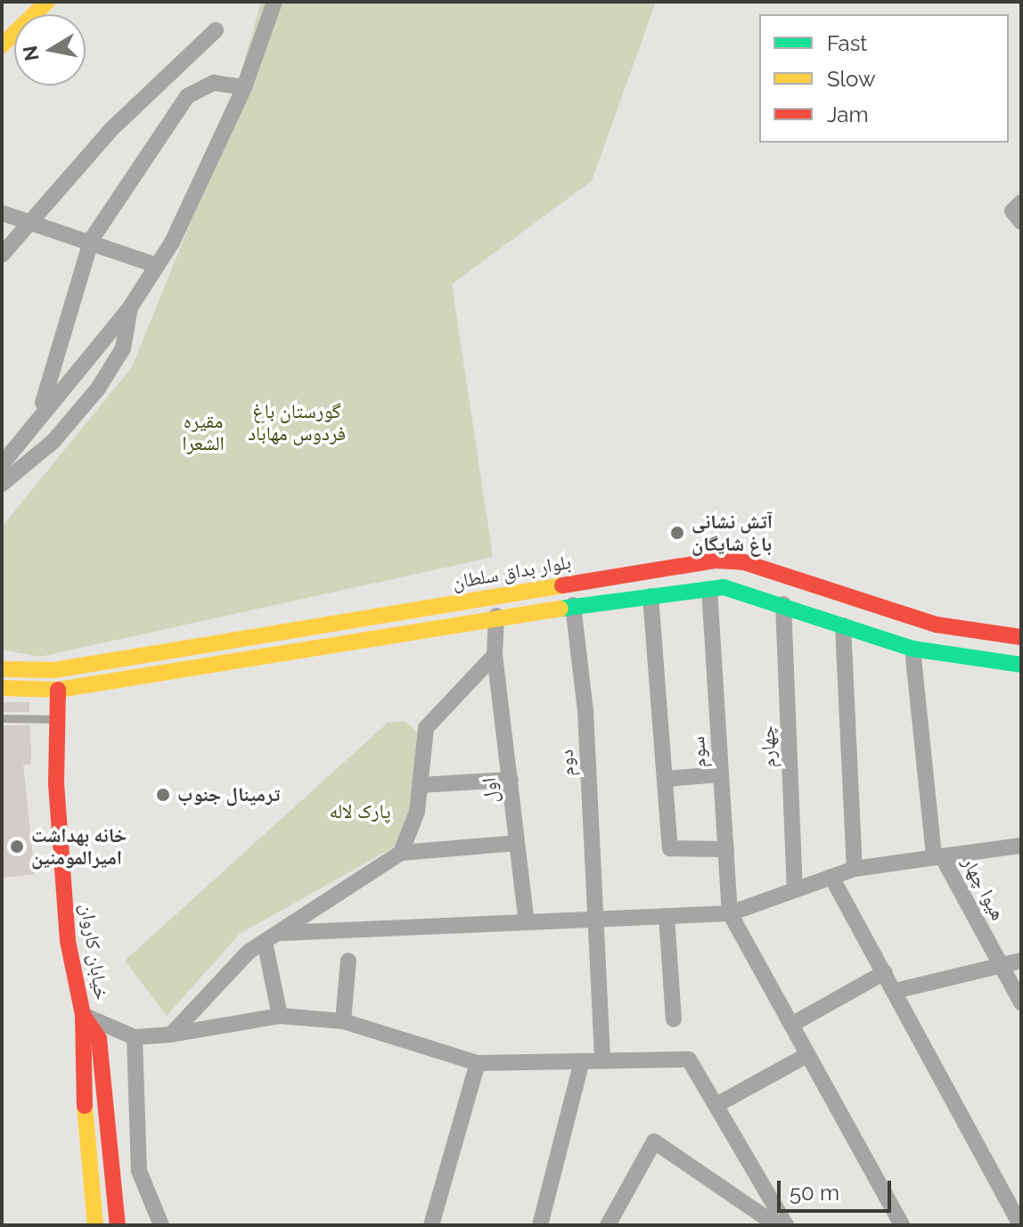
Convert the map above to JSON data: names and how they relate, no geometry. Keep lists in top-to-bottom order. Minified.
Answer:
{"streets":{"main road":["بلوار بداق سلطان","خیابان کاروان"],"street":["چهارم","سوم","دوم","اول","هیوا چهار"]},"crossings":[["بلوار بداق سلطان","چهارم"],["بلوار بداق سلطان","سوم"],["بلوار بداق سلطان","دوم"],["بلوار بداق سلطان","اول"],["بلوار بداق سلطان","خیابان کاروان"],["چهارم","هیوا چهار"],["سوم","هیوا چهار"],["دوم","هیوا چهار"],["اول","هیوا چهار"]],"parks":["گورستان باغ فردوس مهاباد","مقیره الشعرا","پارک لاله"],"places":["آتش نشانی باغ شایگان","ترمینال جنوب","خانه بهداشت امیرالمومنین"],"legend":["Fast","Slow","Jam"],"scale_bar":"50 m","north":"left"}
